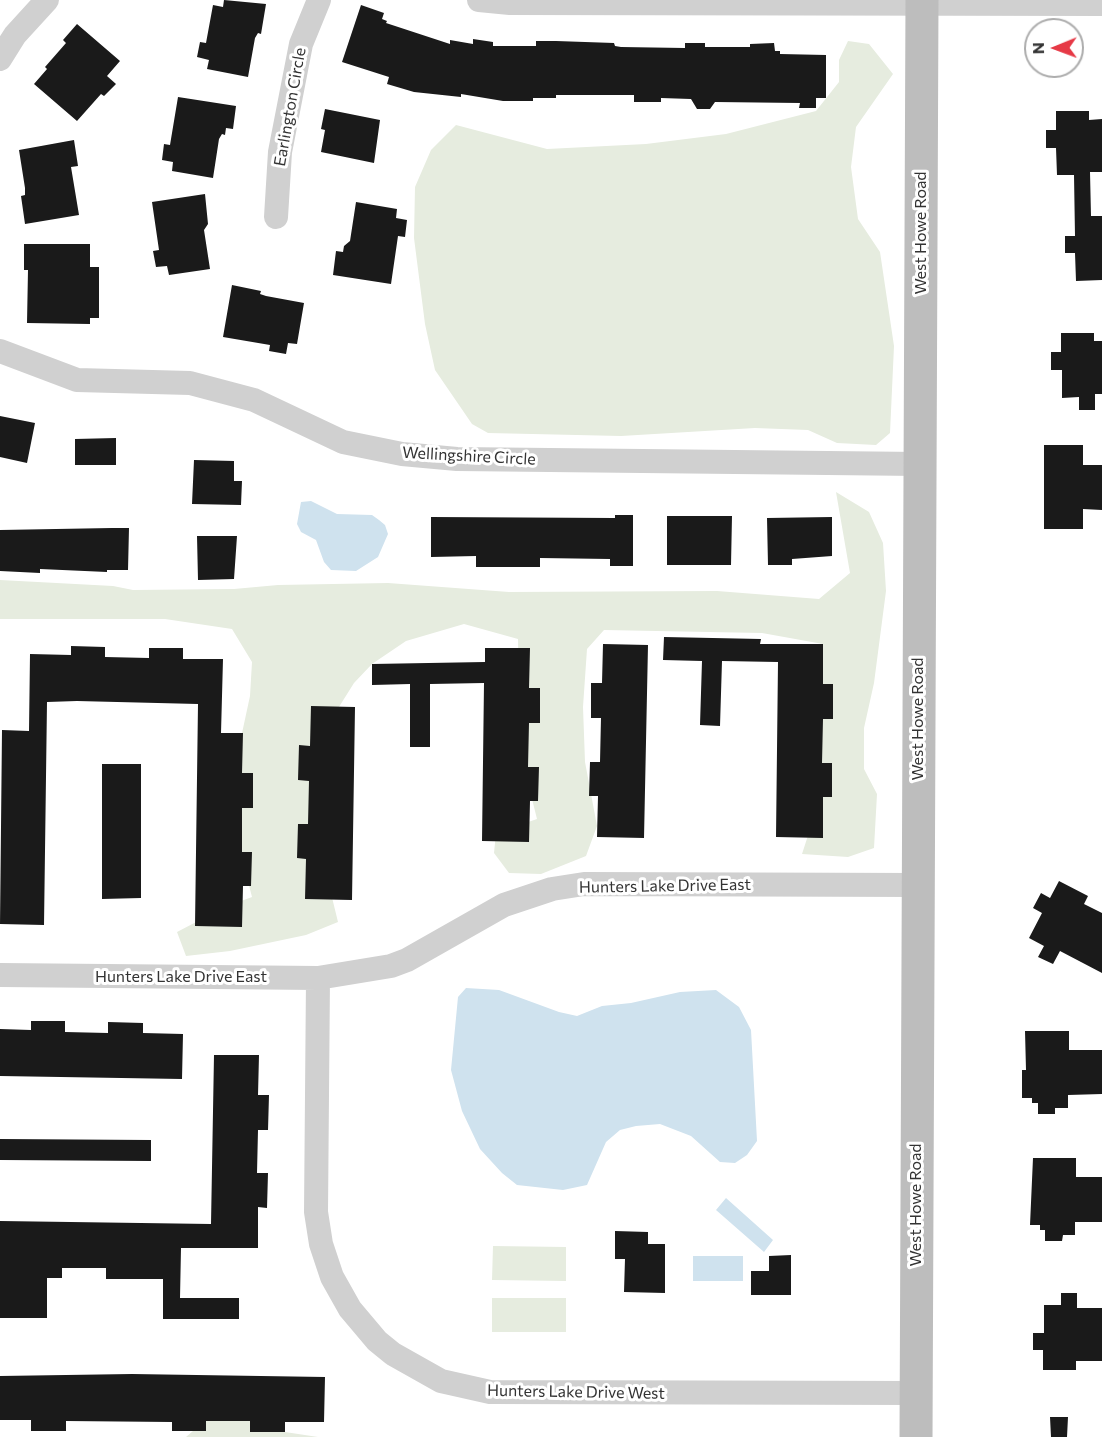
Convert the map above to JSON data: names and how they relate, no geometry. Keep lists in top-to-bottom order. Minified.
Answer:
{"streets":{"main road":["West Howe Road"],"street":["Earlington Circle","Wellingshire Circle","Hunters Lake Drive East","Hunters Lake Drive West"]},"crossings":[["West Howe Road","Wellingshire Circle"],["West Howe Road","Hunters Lake Drive East"],["West Howe Road","Hunters Lake Drive West"],["Hunters Lake Drive East","Hunters Lake Drive West"]],"north":"left"}
